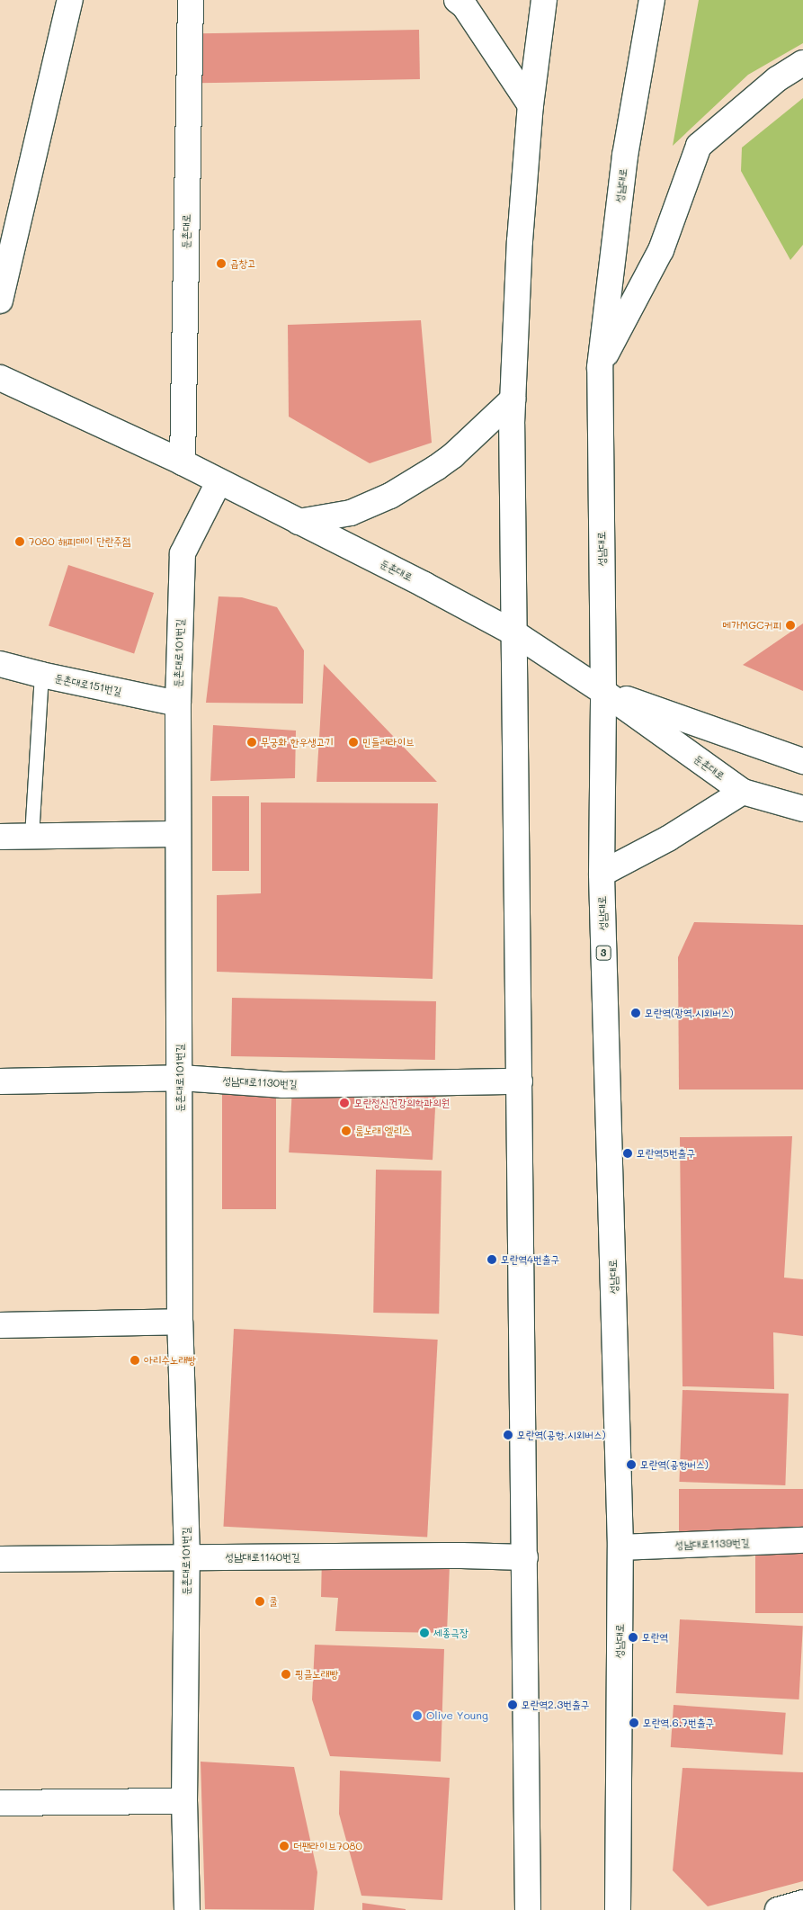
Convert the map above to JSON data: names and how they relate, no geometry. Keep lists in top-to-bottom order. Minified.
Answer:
{"streets":{"main road":["성남대로","둔촌대로","둔촌대로101번길","둔촌대로151번길","3","성남대로1130번길","성남대로1139번길","성남대로1140번길"]},"crossings":[["성남대로","둔촌대로"],["성남대로","성남대로1139번길"],["둔촌대로","둔촌대로101번길"],["둔촌대로101번길","둔촌대로151번길"],["둔촌대로101번길","성남대로1130번길"],["둔촌대로101번길","성남대로1140번길"]],"places":["곱창고","7080 해피데이 단란주점","메가MGC커피","무궁화 한우생고기","민들레라이브","모란역(광역.시외버스)","모란정신건강의학과의원","룸노래 엘리스","모란역5번출구","모란역4번출구","아리수노래빵","모란역(공항.시외버스)","모란역(공항버스)","쿨","세종극장","모란역","핑클노래빵","모란역2.3번출구","Olive Young","모란역.6.7번출구","더팬라이브7080"]}
